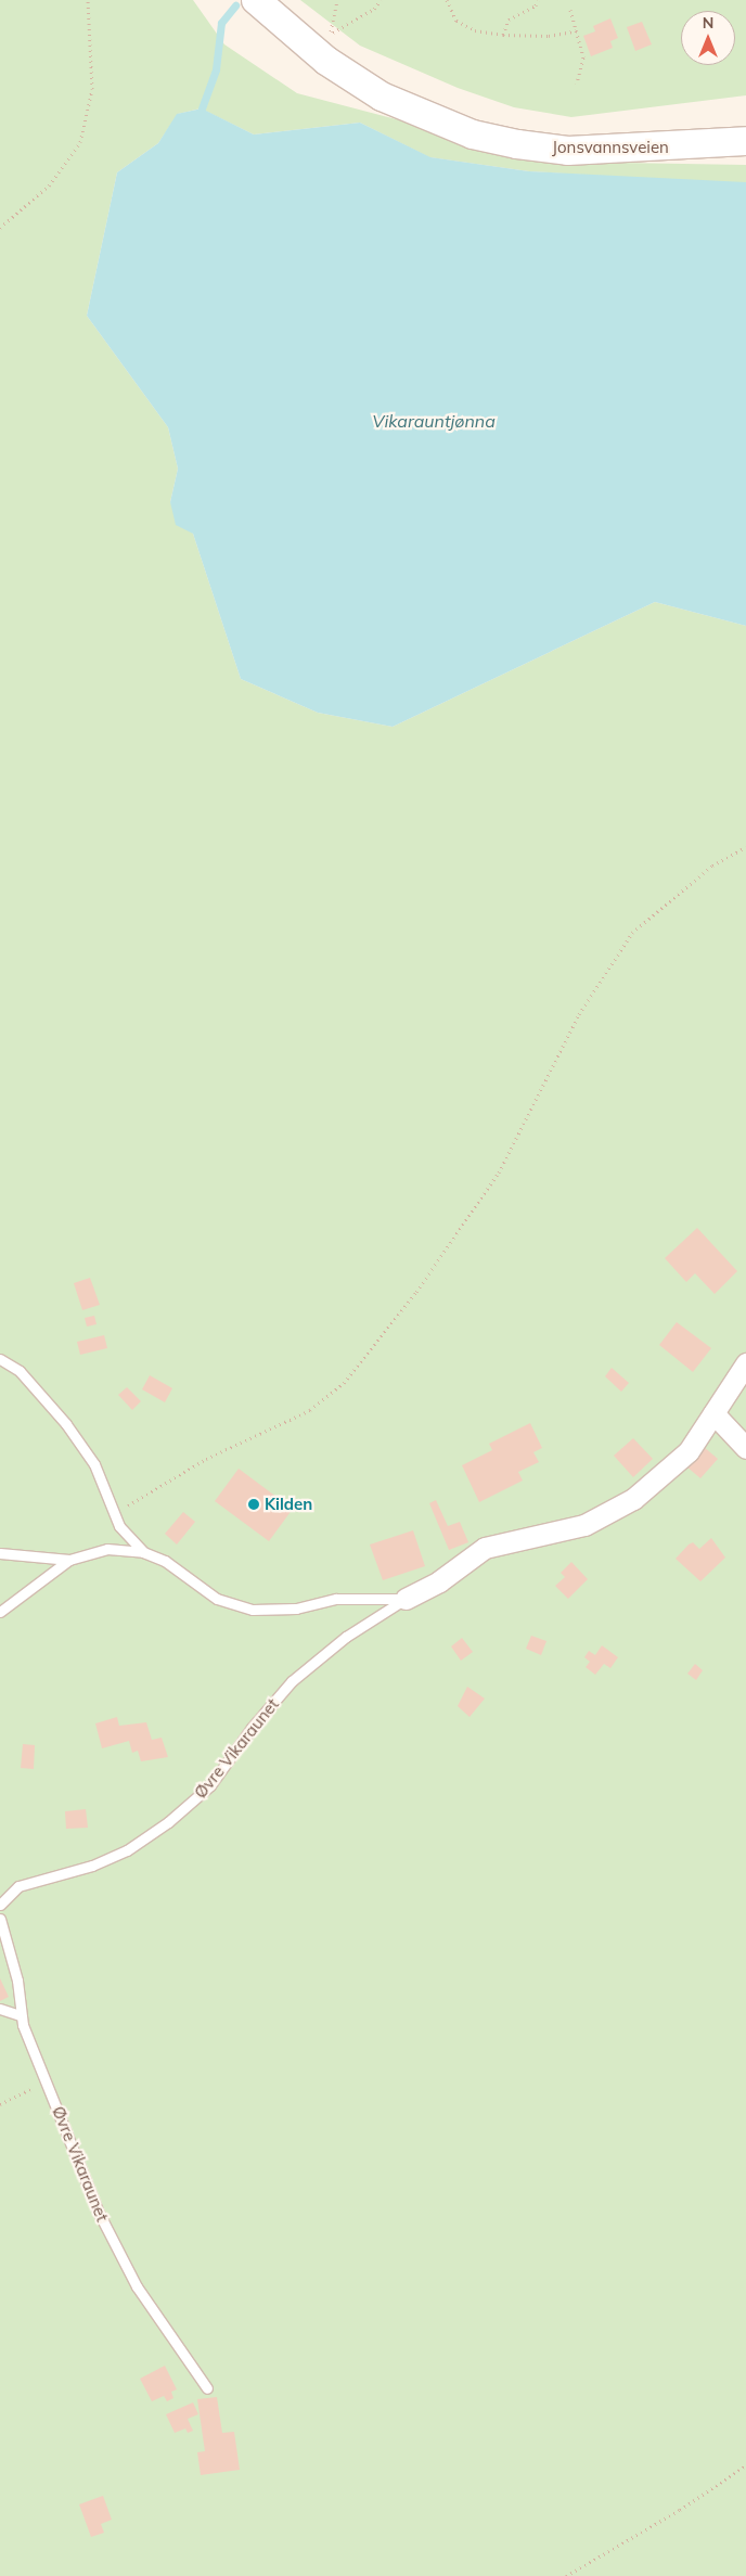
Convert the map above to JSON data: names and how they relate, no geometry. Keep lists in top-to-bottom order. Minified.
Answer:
{"streets":{"main road":["Jonsvannsveien"],"street":["Øvre Vikaraunet"]},"water":["Vikarauntjønna"],"places":["Kilden"],"north":"top"}
